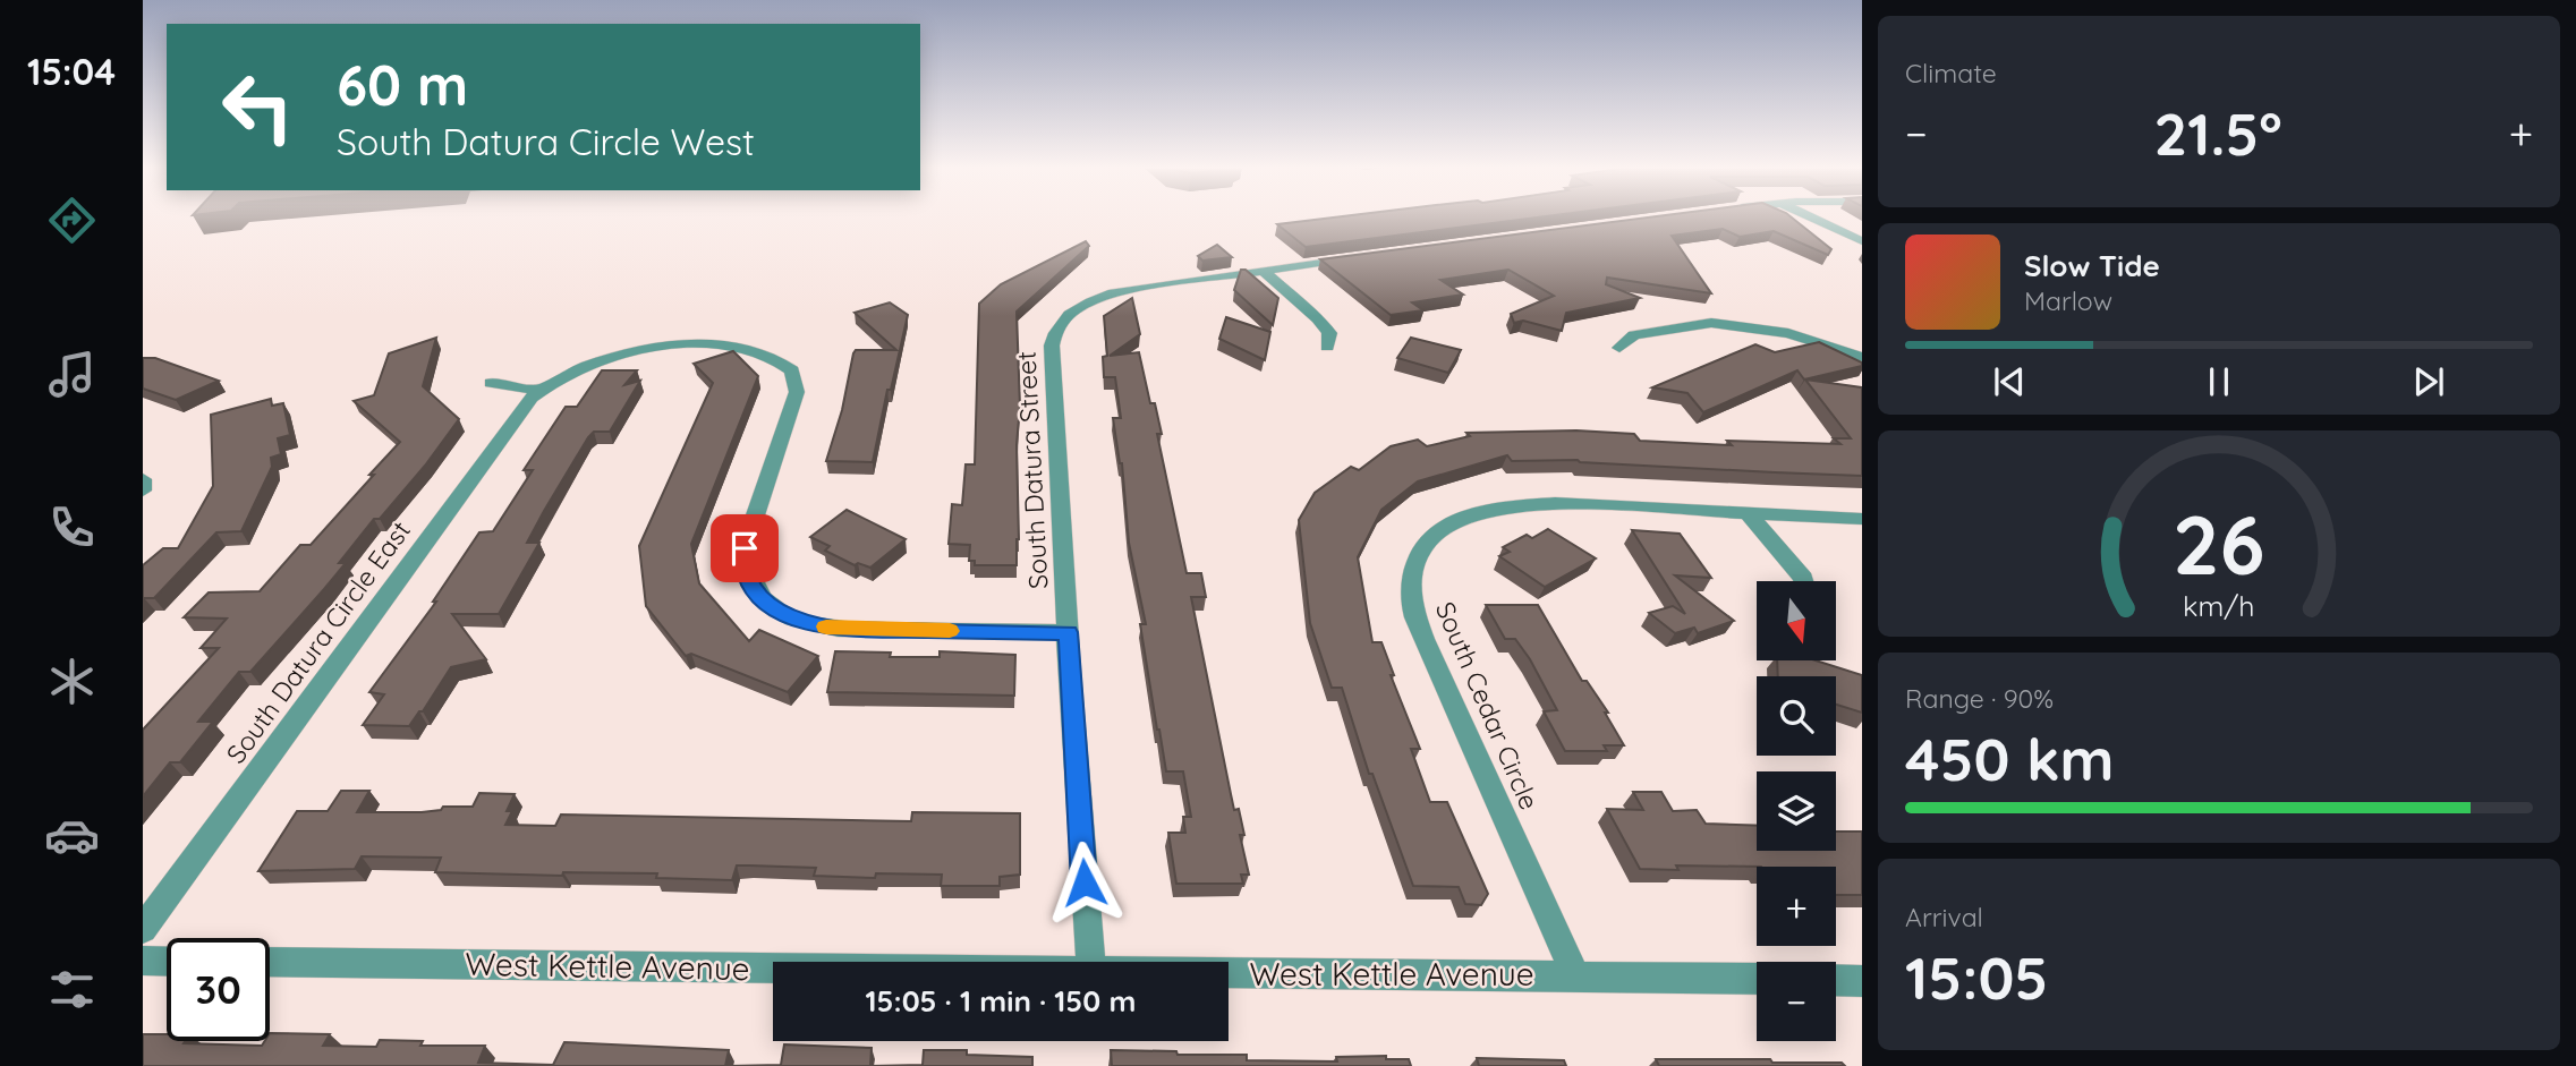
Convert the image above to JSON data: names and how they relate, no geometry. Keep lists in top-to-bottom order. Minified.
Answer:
{"streets":{"street":["South Datura Street","South Datura Circle East","South Cedar Circle","West Kettle Avenue"]},"crossings":[["South Datura Street","South Datura Circle East"],["South Cedar Circle","West Kettle Avenue"]],"north":"bottom","page":{"tabs":"15:04","tile":["Climate",["Range · 90%","450 km"],["Arrival","15:05"]],"turn":["60 m","South Datura Circle West"],"heat":["−","21.5°","+"],"song":["Slow Tide","Marlow"],"map_buttons":["+","−"],"limit":"30","trip":"15:05 · 1 min · 150 m","gauge":["26","km/h"]}}
